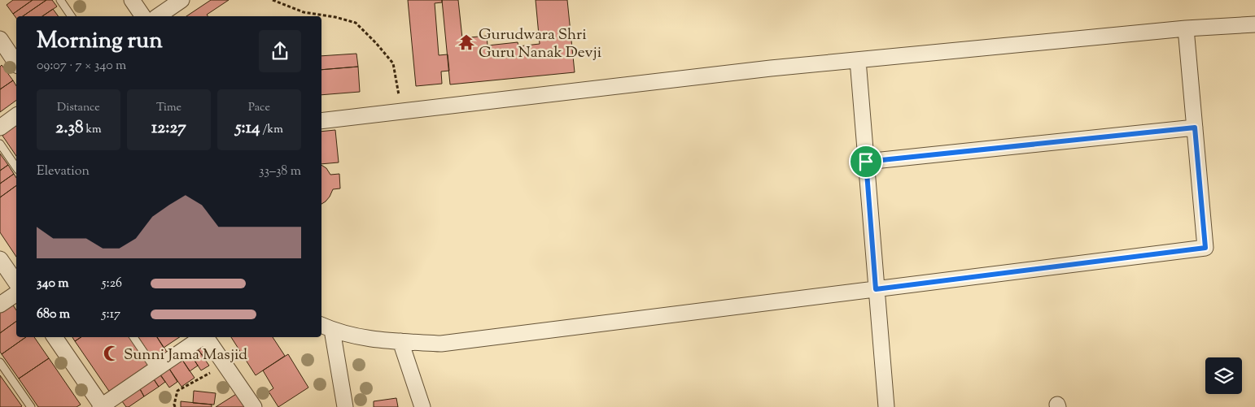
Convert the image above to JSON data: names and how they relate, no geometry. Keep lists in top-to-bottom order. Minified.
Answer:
{"places":{"temple":["Gurudwara Shri Guru Nanak Devji"],"mosque":["Sunni Jama Masjid"]},"page":{"heading":["Morning run","09:07 · 7 × 340 m"],"stats":[["Distance","2.38 km"],["Time","12:27"],["Pace","5:14 /km"]],"chart":["Elevation","33–38 m"],"list":[{"name":"340 m","note":"5:26"},{"name":"680 m","note":"5:17"}]}}
